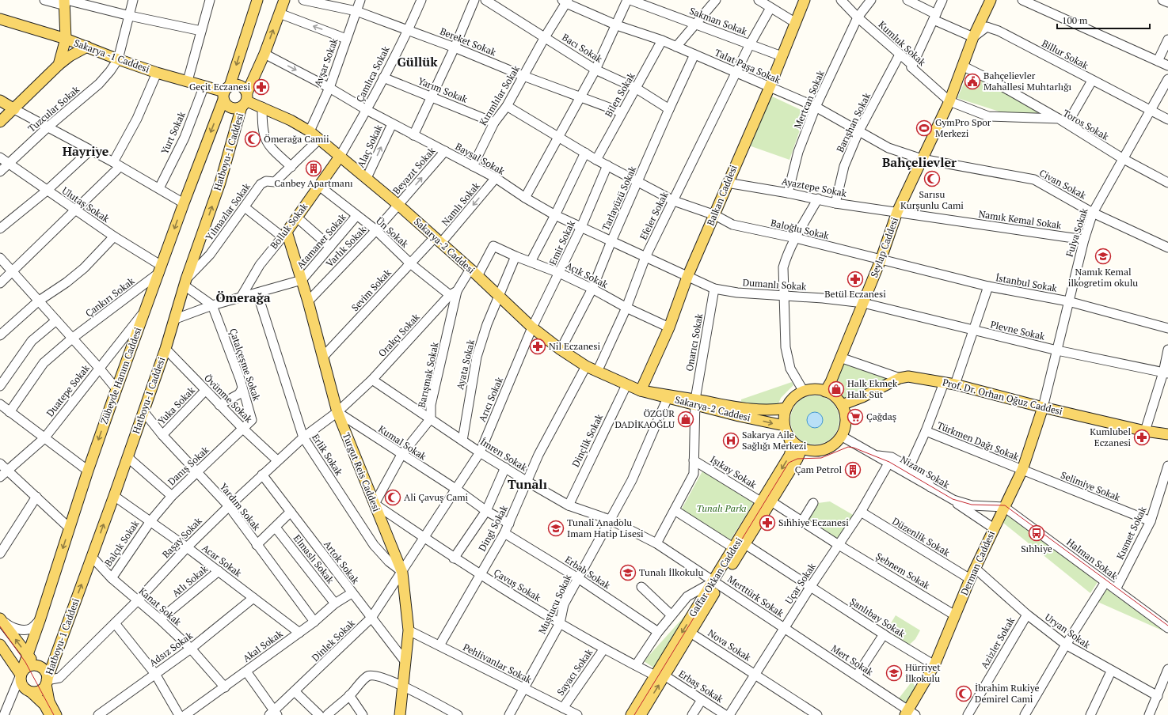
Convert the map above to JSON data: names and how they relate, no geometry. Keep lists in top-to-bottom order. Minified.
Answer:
{"streets":{"main road":["Sakarya -1 Caddesi","Hatboyu-1 Caddesi","Balkan Caddesi","Bolluk Sokak","Sakarya-2 Caddesi","Seylap Caddesi","Zübeyde Hanım Caddesi","Prof. Dr. Orhan Oğuz Caddesi","Turgut Reis Caddesi","Derman Caddesi","Gaffar Okkan Caddesi"],"street":["Sakman Sokak","Bereket Sokak","Kumluk Sokak","Bacı Sokak","Billur Sokak","Avşar Sokak","Talat Paşa Sokak","Çamlıca Sokak","Yarım Sokak","Bilen Sokak","Kırımlılar Sokak","Mertcan Sokak","Tuzcular Sokak","Barışhan Sokak","Toros Sokak","Yurt Sokak","Alaç Sokak","Baysal Sokak","Beyazıt Sokak","Civan Sokak","Ayaztepe Sokak","Tarlayüzü Sokak","Namlı Sokak","Ulutaş Sokak","Yılmazlar Sokak","Efeler Sokak","Namık Kemal Sokak","Baloğlu Sokak","Ün Sokak","Fulya Sokak","Atamaner Sokak","Emir Sokak","Varlık Sokak","Açık Sokak","İstanbul Sokak","Dumanlı Sokak","Sevim Sokak","Çankırı Sokak","Plevne Sokak","Orakçı Sokak","Onarıcı Sokak","Çatalçeşme Sokak","Ayata Sokak","Barışmak Sokak","Duatepe Sokak","Övünme Sokak","Arıcı Sokak","Yuka Sokak","Dinçlik Sokak","Türkmen Dağı Sokak","Kumal Sokak","Erlik Sokak","İmren Sokak","Danış Sokak","Işıkay Sokak","Nizam Sokak","Selimiye Sokak","Yardım Sokak","Dingi Sokak","Kısmet Sokak","Düzenlik Sokak","Başay Sokak","Balçık Sokak","Elmaslı Sokak","Halman Sokak","Acar Sokak","Artok Sokak","Şebnem Sokak","Erbab Sokak","Atlı Sokak","Uçar Sokak","Çavuş Sokak","Merttürk Sokak","Muştucu Sokak","Kanat Sokak","Şanlıbay Sokak","Uryan Sokak","Dinlek Sokak","Azizler Sokak","Nova Sokak","Akal Sokak","Adsız Sokak","Mert Sokak","Pehlivanlar Sokak","Sayacı Sokak","Erbaş Sokak"]},"crossings":[["Sakman Sokak","Balkan Caddesi"],["Sakman Sokak","Efeler Sokak"],["Bereket Sokak","Avşar Sokak"],["Bereket Sokak","Çamlıca Sokak"],["Bereket Sokak","Bilen Sokak"],["Bereket Sokak","Kırımlılar Sokak"],["Kumluk Sokak","Mertcan Sokak"],["Kumluk Sokak","Barışhan Sokak"],["Kumluk Sokak","Toros Sokak"],["Kumluk Sokak","Seylap Caddesi"],["Bacı Sokak","Bilen Sokak"],["Bacı Sokak","Kırımlılar Sokak"],["Bacı Sokak","Tarlayüzü Sokak"],["Billur Sokak","Fulya Sokak"],["Billur Sokak","Seylap Caddesi"],["Sakarya -1 Caddesi","Tuzcular Sokak"],["Sakarya -1 Caddesi","Yurt Sokak"],["Sakarya -1 Caddesi","Hatboyu-1 Caddesi"],["Sakarya -1 Caddesi","Sakarya-2 Caddesi"],["Sakarya -1 Caddesi","Zübeyde Hanım Caddesi"],["Avşar Sokak","Baysal Sokak"],["Avşar Sokak","Sakarya-2 Caddesi"],["Talat Paşa Sokak","Bilen Sokak"],["Talat Paşa Sokak","Kırımlılar Sokak"],["Talat Paşa Sokak","Mertcan Sokak"],["Talat Paşa Sokak","Barışhan Sokak"],["Talat Paşa Sokak","Civan Sokak"],["Talat Paşa Sokak","Balkan Caddesi"],["Talat Paşa Sokak","Tarlayüzü Sokak"],["Talat Paşa Sokak","Efeler Sokak"],["Talat Paşa Sokak","Seylap Caddesi"],["Çamlıca Sokak","Yarım Sokak"],["Çamlıca Sokak","Baysal Sokak"],["Çamlıca Sokak","Bolluk Sokak"],["Çamlıca Sokak","Sakarya-2 Caddesi"],["Yarım Sokak","Kırımlılar Sokak"],["Bilen Sokak","Baloğlu Sokak"],["Kırımlılar Sokak","Baysal Sokak"],["Kırımlılar Sokak","Baloğlu Sokak"],["Mertcan Sokak","Ayaztepe Sokak"],["Tuzcular Sokak","Ulutaş Sokak"],["Barışhan Sokak","Ayaztepe Sokak"],["Toros Sokak","Fulya Sokak"],["Toros Sokak","Seylap Caddesi"],["Alaç Sokak","Baysal Sokak"],["Alaç Sokak","Sakarya-2 Caddesi"],["Hatboyu-1 Caddesi","Baysal Sokak"],["Hatboyu-1 Caddesi","Yılmazlar Sokak"],["Hatboyu-1 Caddesi","Sakarya-2 Caddesi"],["Hatboyu-1 Caddesi","Zübeyde Hanım Caddesi"],["Hatboyu-1 Caddesi","Övünme Sokak"],["Hatboyu-1 Caddesi","Yardım Sokak"],["Hatboyu-1 Caddesi","Başay Sokak"],["Hatboyu-1 Caddesi","Acar Sokak"],["Hatboyu-1 Caddesi","Kanat Sokak"],["Baysal Sokak","Beyazıt Sokak"],["Baysal Sokak","Balkan Caddesi"],["Baysal Sokak","Tarlayüzü Sokak"],["Baysal Sokak","Namlı Sokak"],["Baysal Sokak","Efeler Sokak"],["Baysal Sokak","Emir Sokak"],["Baysal Sokak","Dumanlı Sokak"],["Beyazıt Sokak","Sakarya-2 Caddesi"],["Beyazıt Sokak","Varlık Sokak"],["Civan Sokak","Fulya Sokak"],["Civan Sokak","Seylap Caddesi"],["Ayaztepe Sokak","Balkan Caddesi"],["Ayaztepe Sokak","Namık Kemal Sokak"],["Ayaztepe Sokak","Seylap Caddesi"],["Balkan Caddesi","Baloğlu Sokak"],["Balkan Caddesi","Sakarya-2 Caddesi"],["Balkan Caddesi","Açık Sokak"],["Balkan Caddesi","Dumanlı Sokak"],["Tarlayüzü Sokak","Baloğlu Sokak"],["Tarlayüzü Sokak","Sakarya-2 Caddesi"],["Tarlayüzü Sokak","Açık Sokak"],["Namlı Sokak","Sakarya-2 Caddesi"],["Namlı Sokak","Sevim Sokak"],["Ulutaş Sokak","Çankırı Sokak"],["Ulutaş Sokak","Zübeyde Hanım Caddesi"],["Yılmazlar Sokak","Sakarya-2 Caddesi"],["Efeler Sokak","Baloğlu Sokak"],["Efeler Sokak","Sakarya-2 Caddesi"],["Efeler Sokak","Açık Sokak"],["Namık Kemal Sokak","Fulya Sokak"],["Namık Kemal Sokak","Seylap Caddesi"],["Bolluk Sokak","Ün Sokak"],["Bolluk Sokak","Sakarya-2 Caddesi"],["Bolluk Sokak","Turgut Reis Caddesi"],["Baloğlu Sokak","Emir Sokak"],["Baloğlu Sokak","Seylap Caddesi"],["Baloğlu Sokak","İstanbul Sokak"],["Ün Sokak","Atamaner Sokak"],["Ün Sokak","Varlık Sokak"],["Ün Sokak","Sevim Sokak"],["Ün Sokak","Orakçı Sokak"],["Ün Sokak","Barışmak Sokak"],["Fulya Sokak","İstanbul Sokak"],["Fulya Sokak","Plevne Sokak"],["Fulya Sokak","Prof. Dr. Orhan Oğuz Caddesi"],["Fulya Sokak","Derman Caddesi"],["Atamaner Sokak","Turgut Reis Caddesi"],["Emir Sokak","Sakarya-2 Caddesi"],["Emir Sokak","Açık Sokak"],["Emir Sokak","Arıcı Sokak"],["Sakarya-2 Caddesi","Varlık Sokak"],["Sakarya-2 Caddesi","Seylap Caddesi"],["Sakarya-2 Caddesi","Sevim Sokak"],["Sakarya-2 Caddesi","Orakçı Sokak"],["Sakarya-2 Caddesi","Onarıcı Sokak"],["Sakarya-2 Caddesi","Ayata Sokak"],["Sakarya-2 Caddesi","Zübeyde Hanım Caddesi"],["Sakarya-2 Caddesi","Prof. Dr. Orhan Oğuz Caddesi"],["Sakarya-2 Caddesi","Arıcı Sokak"],["Sakarya-2 Caddesi","Dinçlik Sokak"],["Sakarya-2 Caddesi","Nizam Sokak"],["Sakarya-2 Caddesi","Dingi Sokak"],["Sakarya-2 Caddesi","Gaffar Okkan Caddesi"],["Sakarya-2 Caddesi","Muştucu Sokak"],["Varlık Sokak","Turgut Reis Caddesi"],["Seylap Caddesi","İstanbul Sokak"],["Seylap Caddesi","Dumanlı Sokak"],["Seylap Caddesi","Plevne Sokak"],["Seylap Caddesi","Prof. Dr. Orhan Oğuz Caddesi"],["Seylap Caddesi","Nizam Sokak"],["Seylap Caddesi","Gaffar Okkan Caddesi"],["Açık Sokak","Orakçı Sokak"],["Açık Sokak","Ayata Sokak"],["Dumanlı Sokak","Plevne Sokak"],["Dumanlı Sokak","Onarıcı Sokak"],["Sevim Sokak","Turgut Reis Caddesi"],["Çankırı Sokak","Zübeyde Hanım Caddesi"],["Orakçı Sokak","Barışmak Sokak"],["Orakçı Sokak","Kumal Sokak"],["Orakçı Sokak","İmren Sokak"],["Orakçı Sokak","Turgut Reis Caddesi"],["Orakçı Sokak","Başay Sokak"],["Onarıcı Sokak","İmren Sokak"],["Onarıcı Sokak","Işıkay Sokak"],["Çatalçeşme Sokak","Övünme Sokak"],["Çatalçeşme Sokak","Danış Sokak"],["Ayata Sokak","İmren Sokak"],["Barışmak Sokak","Kumal Sokak"],["Barışmak Sokak","İmren Sokak"],["Barışmak Sokak","Turgut Reis Caddesi"],["Barışmak Sokak","Çavuş Sokak"],["Zübeyde Hanım Caddesi","Duatepe Sokak"],["Zübeyde Hanım Caddesi","Başay Sokak"],["Prof. Dr. Orhan Oğuz Caddesi","Nizam Sokak"],["Prof. Dr. Orhan Oğuz Caddesi","Derman Caddesi"],["Prof. Dr. Orhan Oğuz Caddesi","Gaffar Okkan Caddesi"],["Övünme Sokak","Yuka Sokak"],["Övünme Sokak","Danış Sokak"],["Övünme Sokak","Başay Sokak"],["Arıcı Sokak","Kumal Sokak"],["Arıcı Sokak","Erlik Sokak"],["Arıcı Sokak","İmren Sokak"],["Arıcı Sokak","Turgut Reis Caddesi"],["Arıcı Sokak","Çavuş Sokak"],["Arıcı Sokak","Dinlek Sokak"],["Yuka Sokak","Yardım Sokak"],["Dinçlik Sokak","İmren Sokak"],["Türkmen Dağı Sokak","Selimiye Sokak"],["Türkmen Dağı Sokak","Derman Caddesi"],["Kumal Sokak","Turgut Reis Caddesi"],["Kumal Sokak","Dingi Sokak"],["Kumal Sokak","Başay Sokak"],["Erlik Sokak","Turgut Reis Caddesi"],["Erlik Sokak","Başay Sokak"],["Erlik Sokak","Dinlek Sokak"],["İmren Sokak","Dingi Sokak"],["İmren Sokak","Gaffar Okkan Caddesi"],["İmren Sokak","Merttürk Sokak"],["İmren Sokak","Muştucu Sokak"],["Danış Sokak","Yardım Sokak"],["Danış Sokak","Balçık Sokak"],["Danış Sokak","Acar Sokak"],["Turgut Reis Caddesi","Başay Sokak"],["Turgut Reis Caddesi","Artok Sokak"],["Turgut Reis Caddesi","Çavuş Sokak"],["Turgut Reis Caddesi","Dinlek Sokak"],["Turgut Reis Caddesi","Pehlivanlar Sokak"],["Işıkay Sokak","Şebnem Sokak"],["Işıkay Sokak","Gaffar Okkan Caddesi"],["Nizam Sokak","Halman Sokak"],["Nizam Sokak","Derman Caddesi"],["Nizam Sokak","Gaffar Okkan Caddesi"],["Nizam Sokak","Uçar Sokak"],["Selimiye Sokak","Kısmet Sokak"],["Selimiye Sokak","Derman Caddesi"],["Yardım Sokak","Başay Sokak"],["Yardım Sokak","Akal Sokak"],["Dingi Sokak","Erbab Sokak"],["Dingi Sokak","Çavuş Sokak"],["Dingi Sokak","Pehlivanlar Sokak"],["Kısmet Sokak","Halman Sokak"],["Düzenlik Sokak","Derman Caddesi"],["Düzenlik Sokak","Uçar Sokak"],["Başay Sokak","Acar Sokak"],["Başay Sokak","Artok Sokak"],["Başay Sokak","Kanat Sokak"],["Balçık Sokak","Acar Sokak"],["Balçık Sokak","Kanat Sokak"],["Elmaslı Sokak","Akal Sokak"],["Halman Sokak","Derman Caddesi"],["Acar Sokak","Atlı Sokak"],["Acar Sokak","Akal Sokak"],["Acar Sokak","Adsız Sokak"],["Artok Sokak","Dinlek Sokak"],["Artok Sokak","Akal Sokak"],["Derman Caddesi","Şebnem Sokak"],["Derman Caddesi","Şanlıbay Sokak"],["Derman Caddesi","Uryan Sokak"],["Derman Caddesi","Mert Sokak"],["Şebnem Sokak","Uçar Sokak"],["Erbab Sokak","Muştucu Sokak"],["Gaffar Okkan Caddesi","Çavuş Sokak"],["Gaffar Okkan Caddesi","Merttürk Sokak"],["Gaffar Okkan Caddesi","Şanlıbay Sokak"],["Gaffar Okkan Caddesi","Nova Sokak"],["Gaffar Okkan Caddesi","Erbaş Sokak"],["Atlı Sokak","Kanat Sokak"],["Uçar Sokak","Merttürk Sokak"],["Uçar Sokak","Şanlıbay Sokak"],["Uçar Sokak","Nova Sokak"],["Uçar Sokak","Mert Sokak"],["Çavuş Sokak","Muştucu Sokak"],["Çavuş Sokak","Sayacı Sokak"],["Çavuş Sokak","Erbaş Sokak"],["Merttürk Sokak","Mert Sokak"],["Muştucu Sokak","Pehlivanlar Sokak"],["Kanat Sokak","Akal Sokak"],["Kanat Sokak","Adsız Sokak"],["Uryan Sokak","Azizler Sokak"],["Pehlivanlar Sokak","Sayacı Sokak"]],"one_way":["Alaç Sokak","Hatboyu-1 Caddesi","Beyazıt Sokak","Namlı Sokak","Zübeyde Hanım Caddesi"],"districts":["Güllük","Hayriye","Bahçelievler","Ömerağa","Tunalı"],"parks":["Tunalı Parkı"],"places":{"public building":["Bahçelievler Mahallesi Muhtarlığı"],"pharmacy":["Geçit Eczanesi","Betül Eczanesi","Nil Eczanesi","Kumlubel Eczanesi","Sıhhiye Eczanesi"],"sports":["GymPro Spor Merkezi"],"mosque":["Ömerağa Camii","Sarısu Kurşunlu Cami","Ali Çavuş Cami","İbrahim Rukiye Demirel Cami"],"building":["Canbey Apartmanı","Çam Petrol"],"school or university":["Namık Kemal ilkogretim okulu","Tunali Anadolu Imam Hatip Lisesi","Tunalı İlkokulu","Hürriyet İlkokulu"],"shop":["Halk Ekmek Halk Süt","ÖZGÜR DADİKAOĞLU"],"supermarket":["Çağdaş"],"hospital":["Sakarya Aile Sağlığı Merkezi"],"bus stop":["Sıhhiye"]},"scale_bar":"100 m"}
